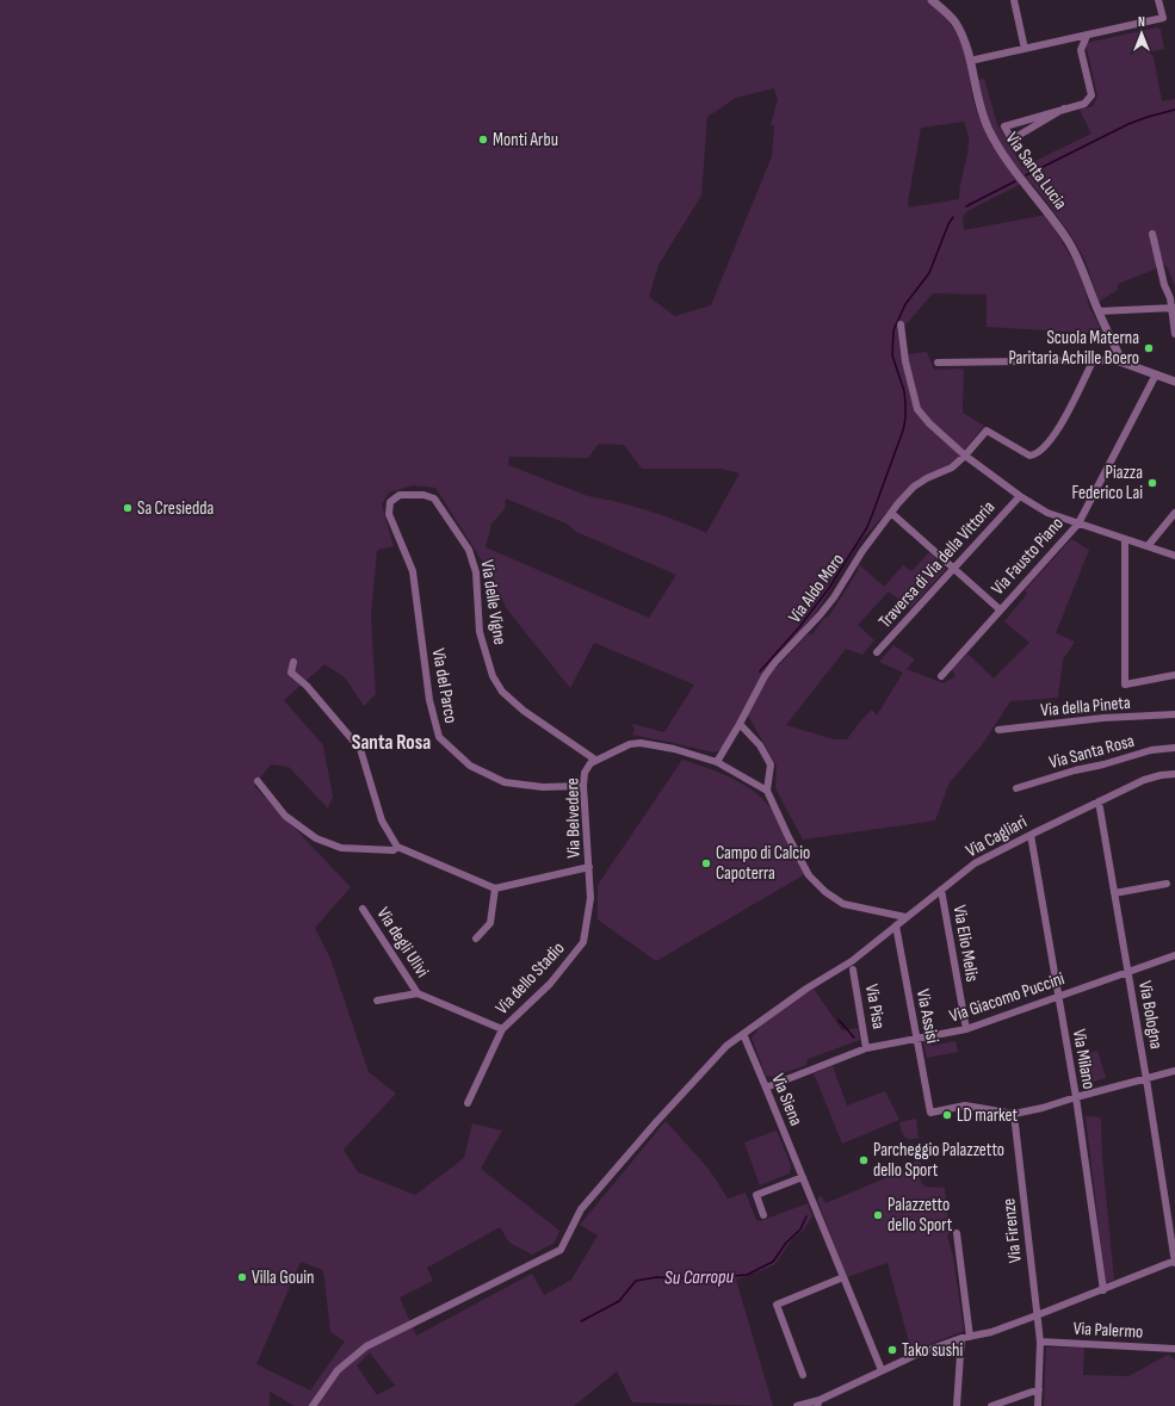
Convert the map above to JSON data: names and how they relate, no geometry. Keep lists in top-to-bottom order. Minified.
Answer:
{"streets":{"street":["Via Santa Lucia","Via Fausto Piano","Traversa di Via della Vittoria","Via Aldo Moro","Via delle Vigne","Via del Parco","Via della Pineta","Via Santa Rosa","Via Belvedere","Via Cagliari","Via degli Ulivi","Via Elio Melis","Via dello Stadio","Via Giacomo Puccini","Via Pisa","Via Bologna","Via Assisi","Via Milano","Via Siena","Via Firenze","Via Palermo"]},"crossings":[["Via Fausto Piano","Traversa di Via della Vittoria"],["Via Fausto Piano","Via Aldo Moro"],["Via Aldo Moro","Via Belvedere"],["Via delle Vigne","Via del Parco"],["Via delle Vigne","Via Belvedere"],["Via del Parco","Via Belvedere"],["Via Belvedere","Via dello Stadio"],["Via Cagliari","Via Elio Melis"],["Via Cagliari","Via Bologna"],["Via Cagliari","Via Assisi"],["Via Cagliari","Via Milano"],["Via Cagliari","Via Siena"],["Via degli Ulivi","Via dello Stadio"],["Via Elio Melis","Via Giacomo Puccini"],["Via Giacomo Puccini","Via Pisa"],["Via Giacomo Puccini","Via Bologna"],["Via Giacomo Puccini","Via Assisi"],["Via Giacomo Puccini","Via Milano"],["Via Giacomo Puccini","Via Siena"],["Via Assisi","Via Firenze"],["Via Firenze","Via Palermo"]],"districts":["Santa Rosa"],"water":["Su Carropu"],"places":["Monti Arbu","Scuola Materna Paritaria Achille Boero","Piazza Federico Lai","Sa Cresiedda","Campo di Calcio Capoterra","LD market","Parcheggio Palazzetto dello Sport","Palazzetto dello Sport","Villa Gouin","Tako sushi"],"north":"top"}
